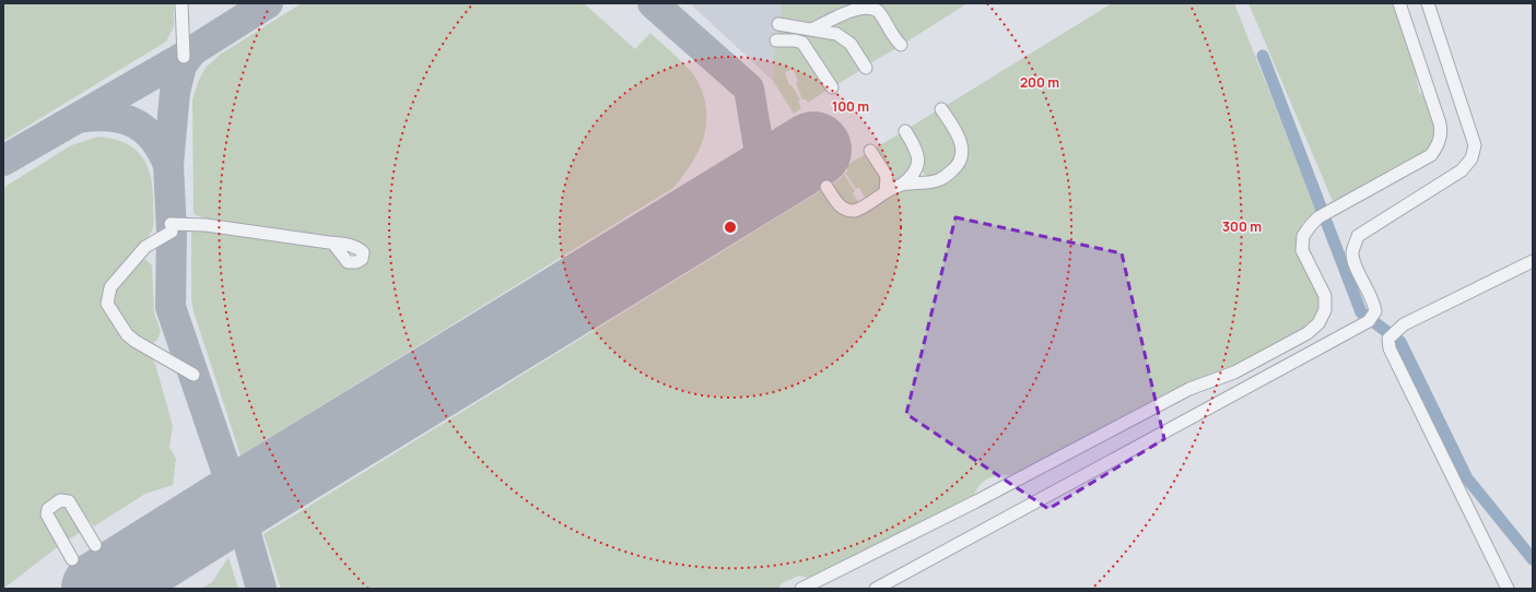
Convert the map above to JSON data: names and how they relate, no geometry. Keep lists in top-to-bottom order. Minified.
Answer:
{"rings":["200 m","100 m","300 m"]}
